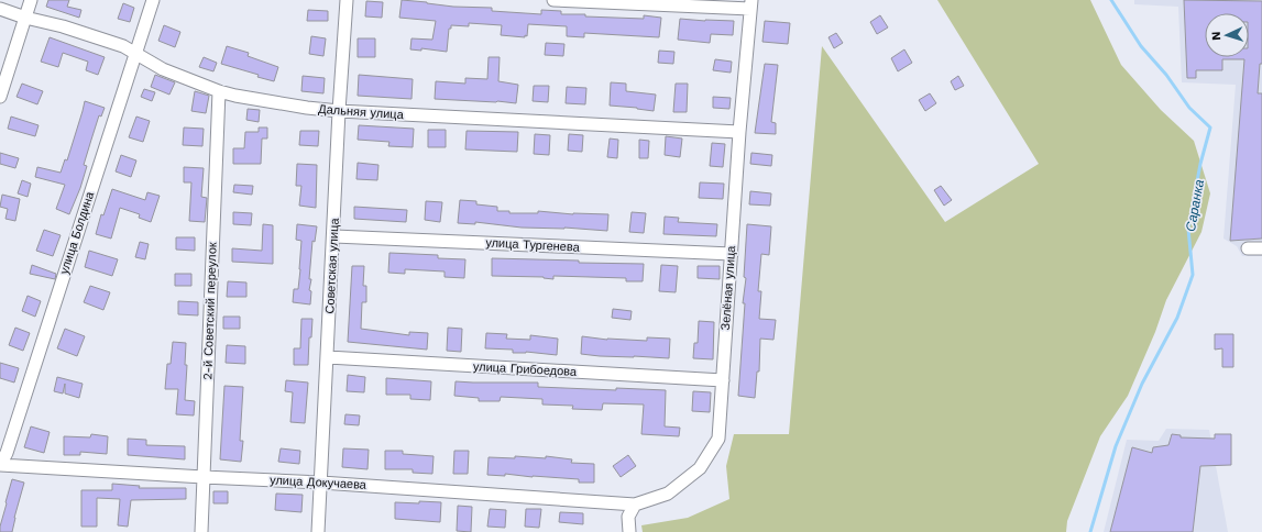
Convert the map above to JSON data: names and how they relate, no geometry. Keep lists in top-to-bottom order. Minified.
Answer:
{"streets":{"street":["Дальняя улица","улица Болдина","улица Тургенева","Советская улица","Зелёная улица","2-й Советский переулок","улица Грибоедова","улица Докучаева"]},"crossings":[["Дальняя улица","улица Болдина"],["Дальняя улица","Советская улица"],["Дальняя улица","Зелёная улица"],["Дальняя улица","2-й Советский переулок"],["улица Болдина","улица Докучаева"],["улица Тургенева","Советская улица"],["улица Тургенева","Зелёная улица"],["Советская улица","улица Грибоедова"],["Советская улица","улица Докучаева"],["Зелёная улица","улица Грибоедова"],["Зелёная улица","улица Докучаева"],["2-й Советский переулок","улица Докучаева"]],"water":["Саранка"],"north":"left"}
